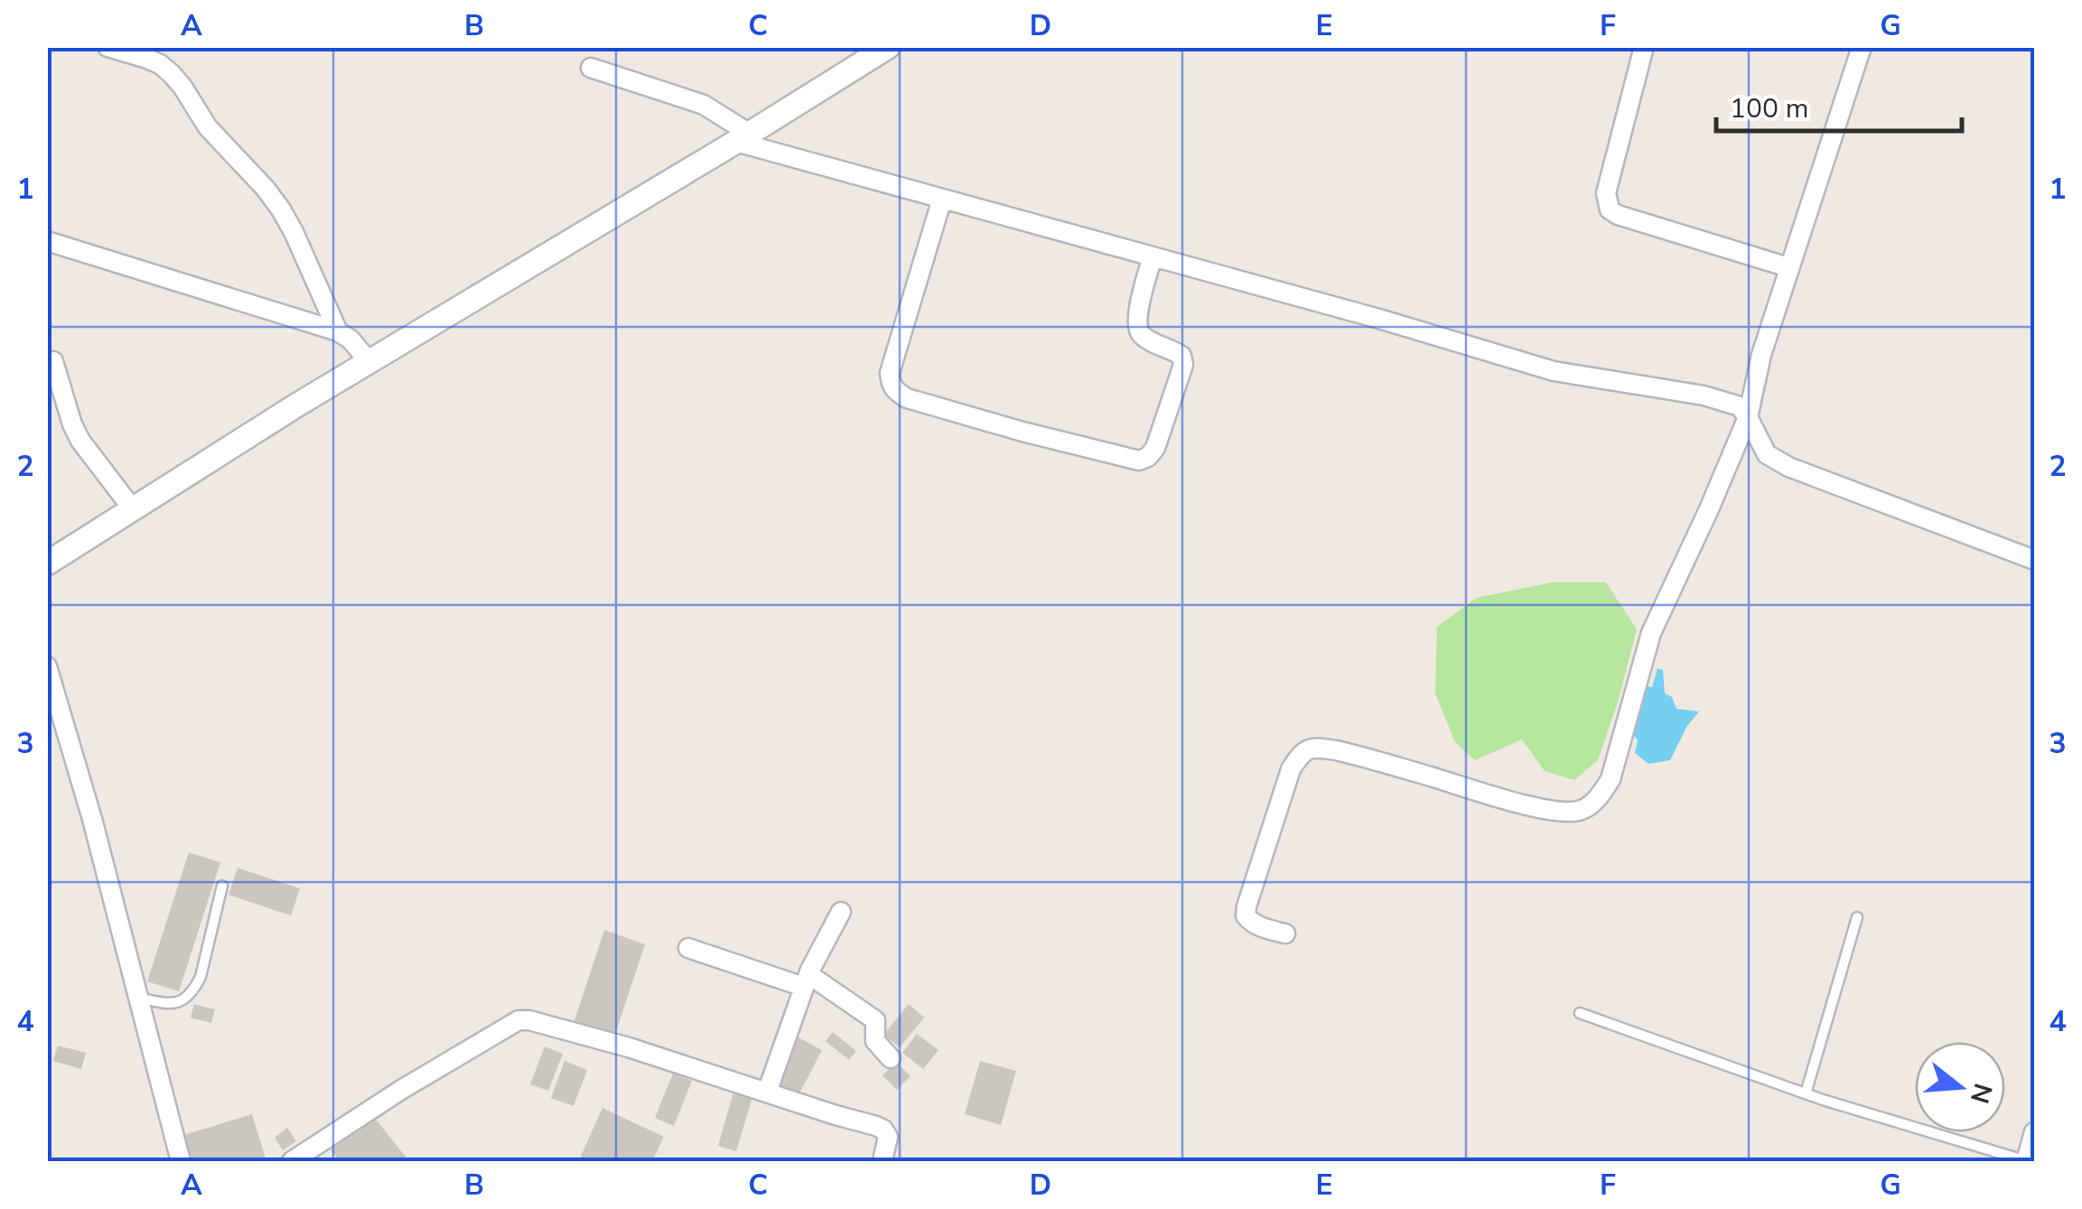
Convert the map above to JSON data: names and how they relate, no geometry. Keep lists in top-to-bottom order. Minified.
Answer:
{"scale_bar":"100 m","north":"right","grid":{"columns":["A","B","C","D","E","F","G"],"rows":["1","2","3","4"]}}
